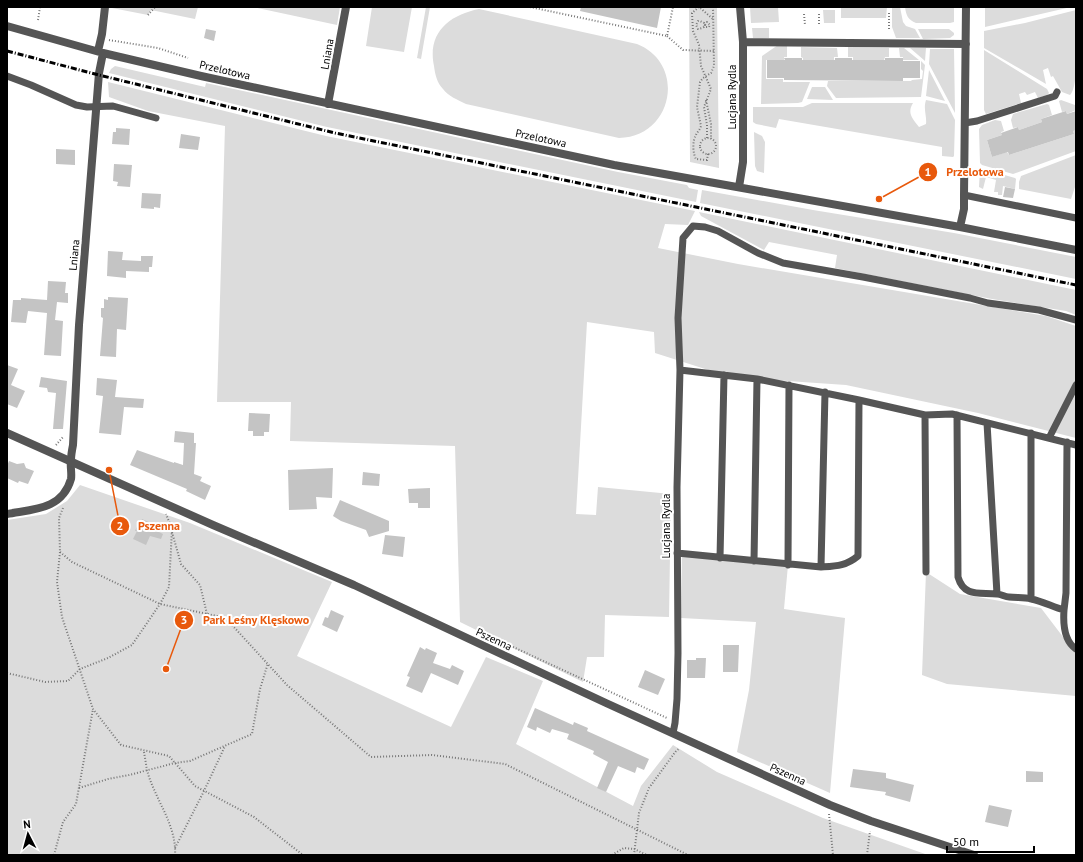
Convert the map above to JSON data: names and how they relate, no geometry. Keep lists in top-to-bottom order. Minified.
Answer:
{"streets":{"street":["Lniana","Przelotowa","Lucjana Rydla","Pszenna"]},"crossings":[["Lniana","Przelotowa"],["Lniana","Pszenna"],["Przelotowa","Lucjana Rydla"],["Lucjana Rydla","Pszenna"]],"places":["Przelotowa","Pszenna","Park Leśny Klęskowo"],"scale_bar":"50 m","north":"top"}
